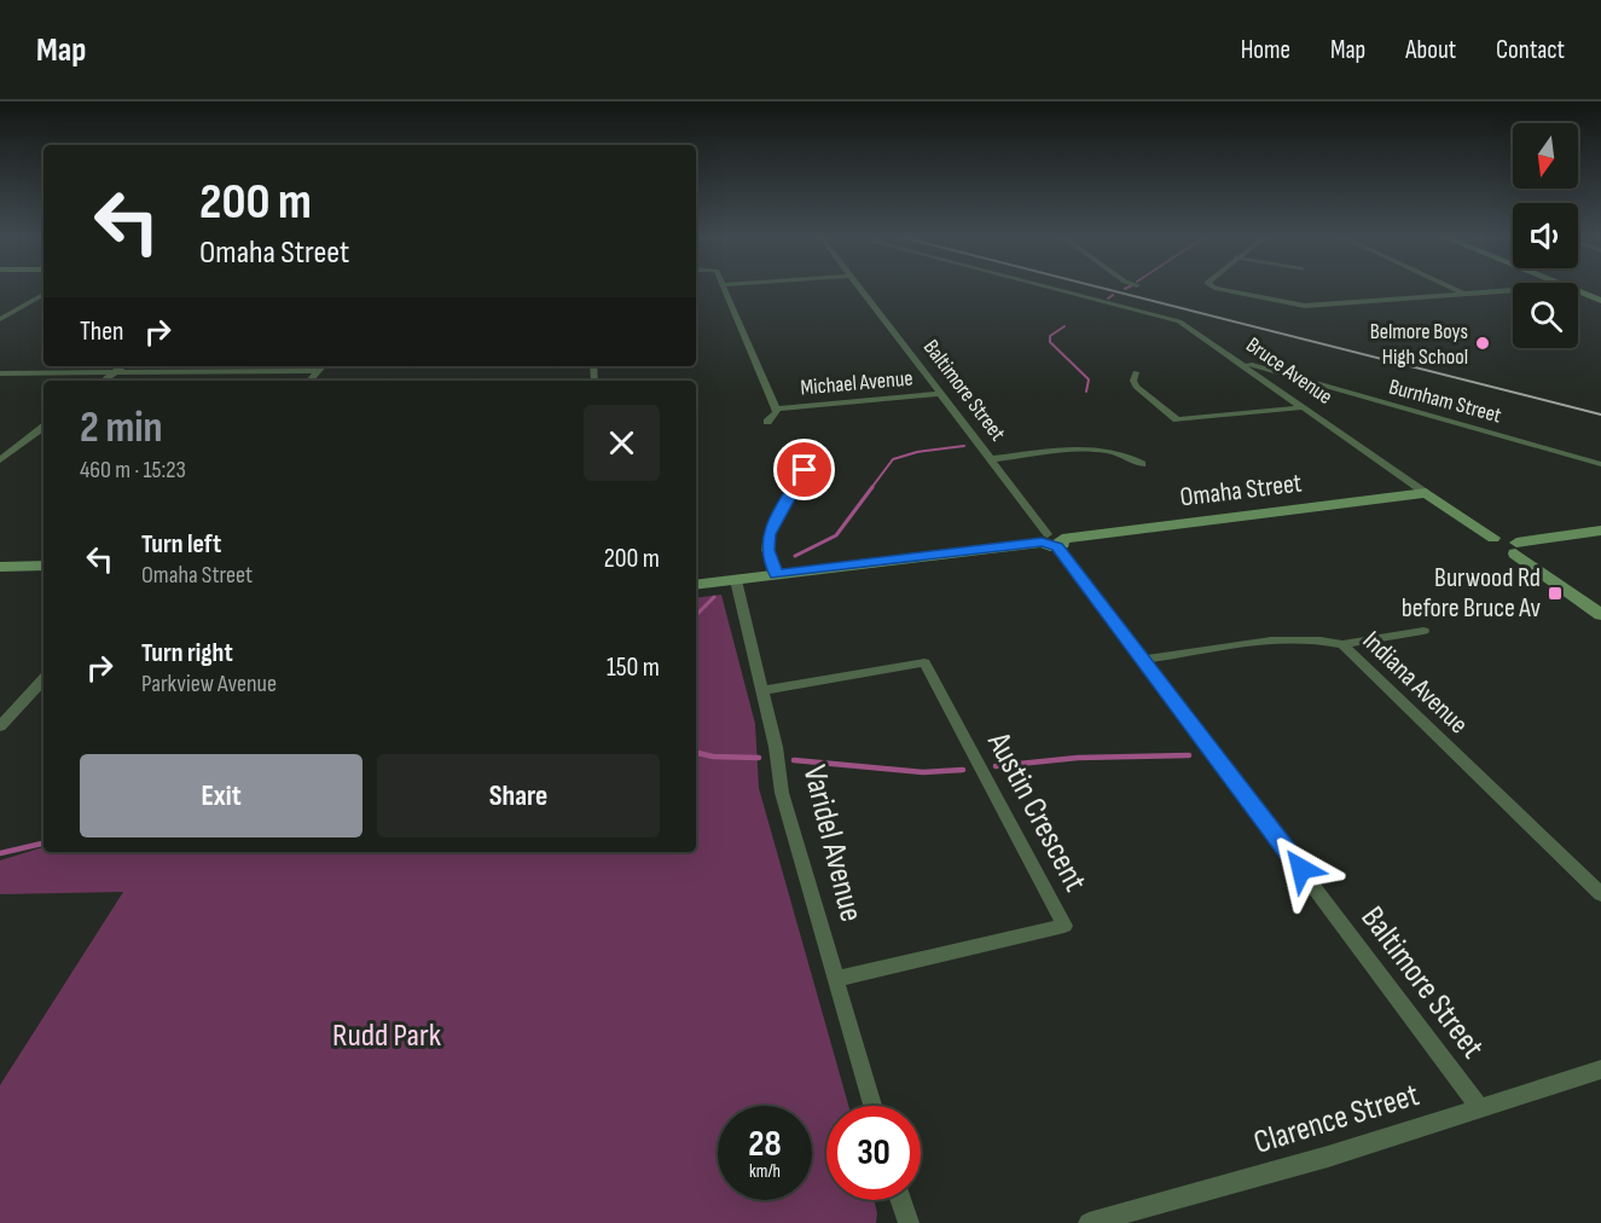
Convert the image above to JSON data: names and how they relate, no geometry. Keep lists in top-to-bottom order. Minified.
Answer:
{"streets":{"street":["Bruce Avenue","Michael Avenue","Baltimore Street","Burnham Street","Omaha Street","Indiana Avenue","Austin Crescent","Varidel Avenue","Clarence Street"]},"crossings":[["Bruce Avenue","Burnham Street"],["Bruce Avenue","Omaha Street"],["Michael Avenue","Baltimore Street"],["Baltimore Street","Omaha Street"],["Baltimore Street","Indiana Avenue"],["Baltimore Street","Clarence Street"],["Omaha Street","Varidel Avenue"],["Austin Crescent","Varidel Avenue"]],"parks":["Rudd Park"],"places":{"other":["Belmore Boys High School"],"transit":["Burwood Rd before Bruce Av"]},"north":"bottom","page":{"header":"Map","nav":["Home","Map","About","Contact"],"turn":["200 m","Omaha Street"],"then":"Then","heading":["2 min","460 m · 15:23"],"list":[{"name":"Turn left","note":"Omaha Street","value":"200 m"},{"name":"Turn right","note":"Parkview Avenue","value":"150 m"}],"buttons":["Exit","Share"],"speed":"28 km/h","limit":"30"}}
